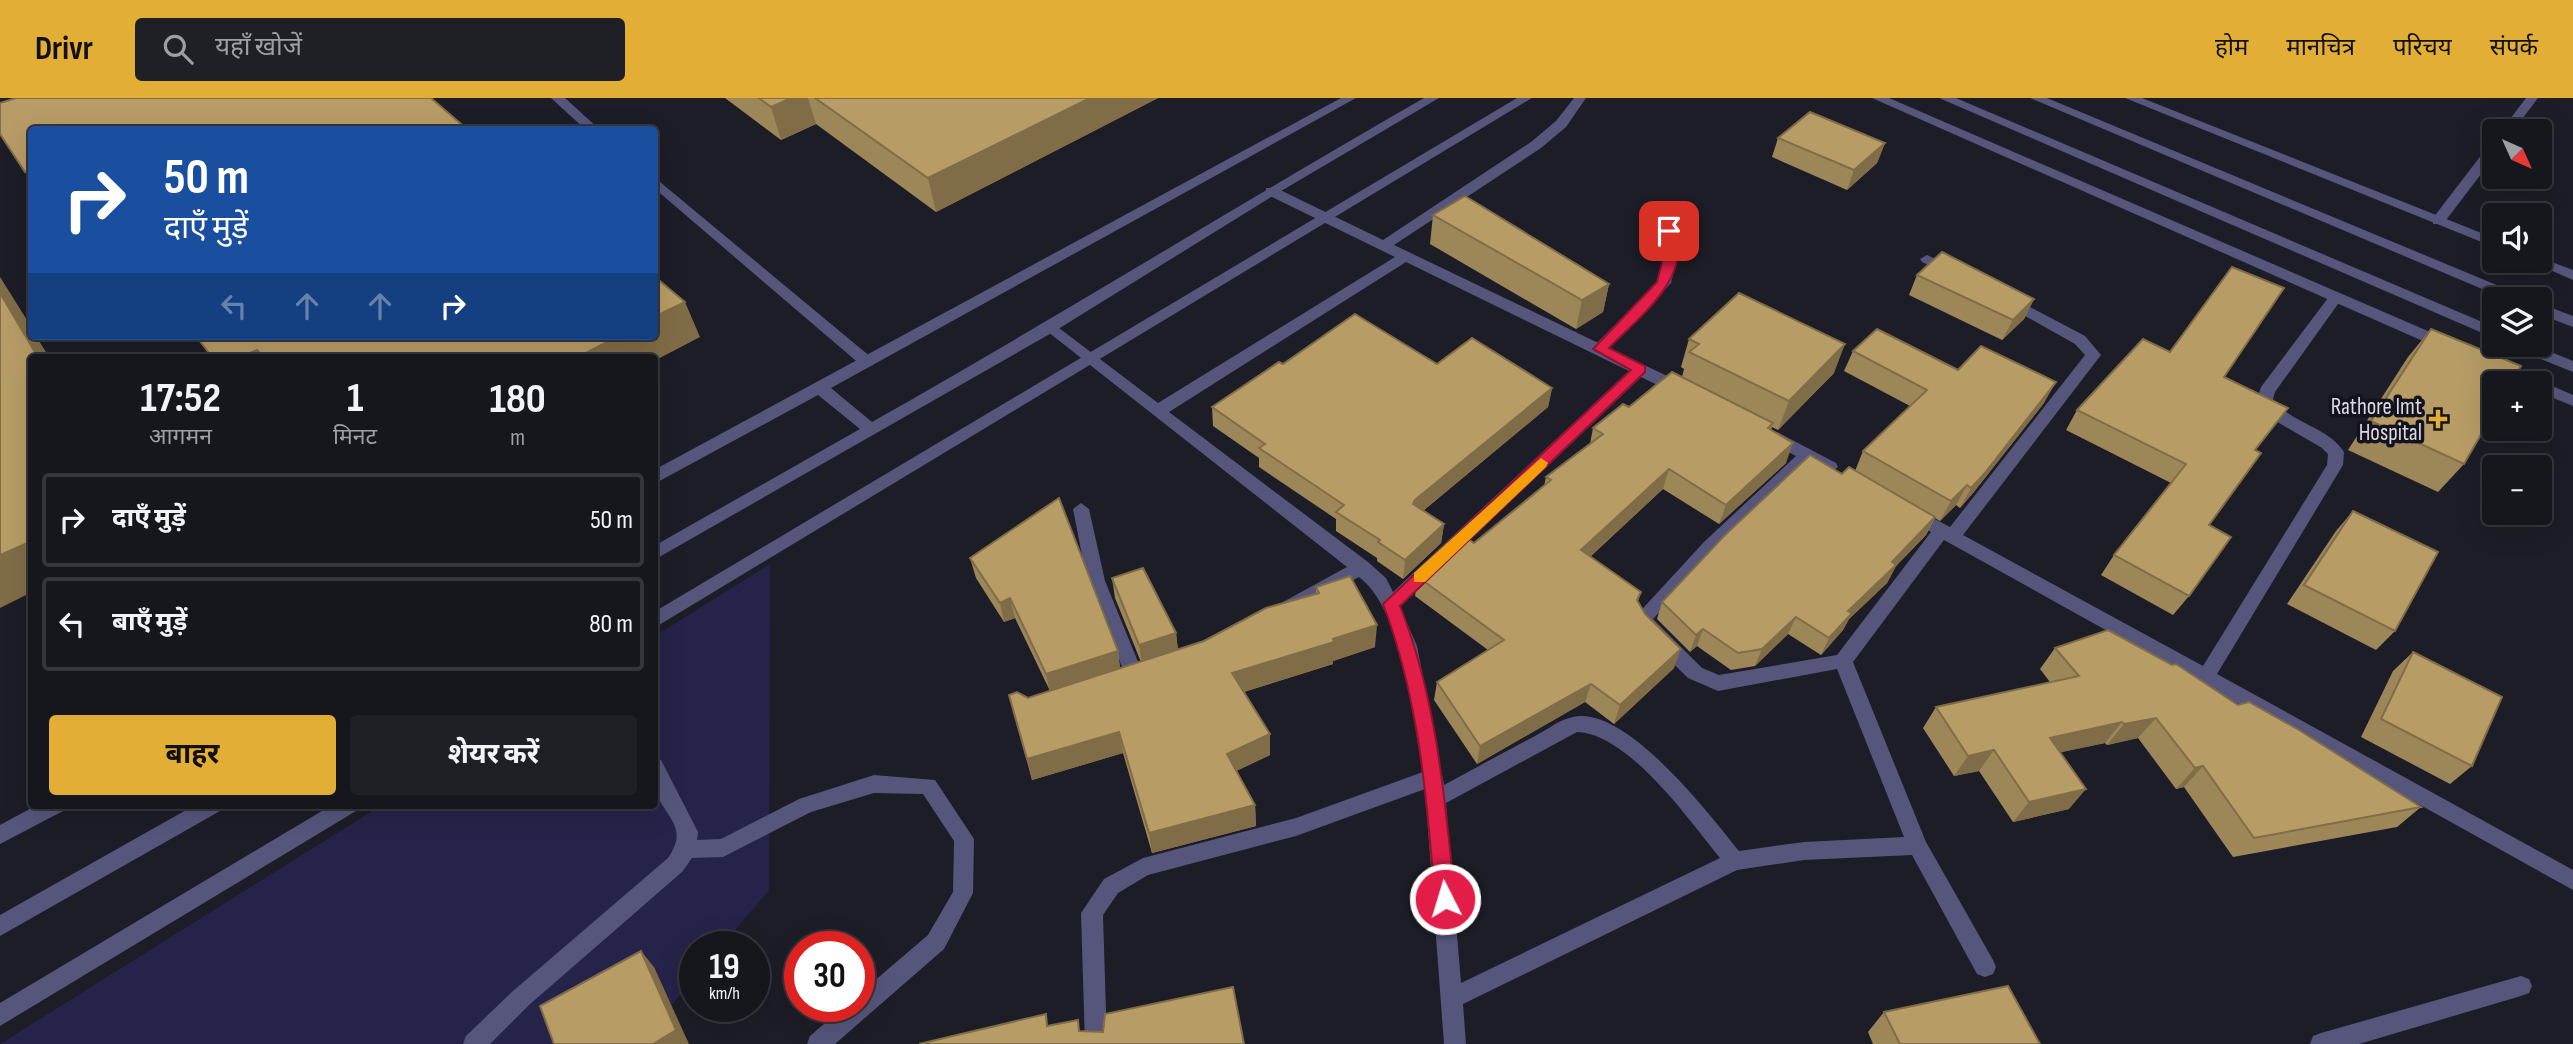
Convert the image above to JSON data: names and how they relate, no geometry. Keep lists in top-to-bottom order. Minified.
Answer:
{"places":{"health":["Rathore Imt Hospital"]},"north":"bottom right","page":{"header":"Drivr","search":"यहाँ खोजें","nav":["होम","मानचित्र","परिचय","संपर्क"],"map_buttons":["+","−"],"turn":["50 m","दाएँ मुड़ें"],"eta":["17:52","आगमन","1","मिनट","180","m"],"list":[{"name":"दाएँ मुड़ें","value":"50 m"},{"name":"बाएँ मुड़ें","value":"80 m"}],"buttons":["बाहर","शेयर करें"],"speed":"19 km/h","limit":"30"}}
